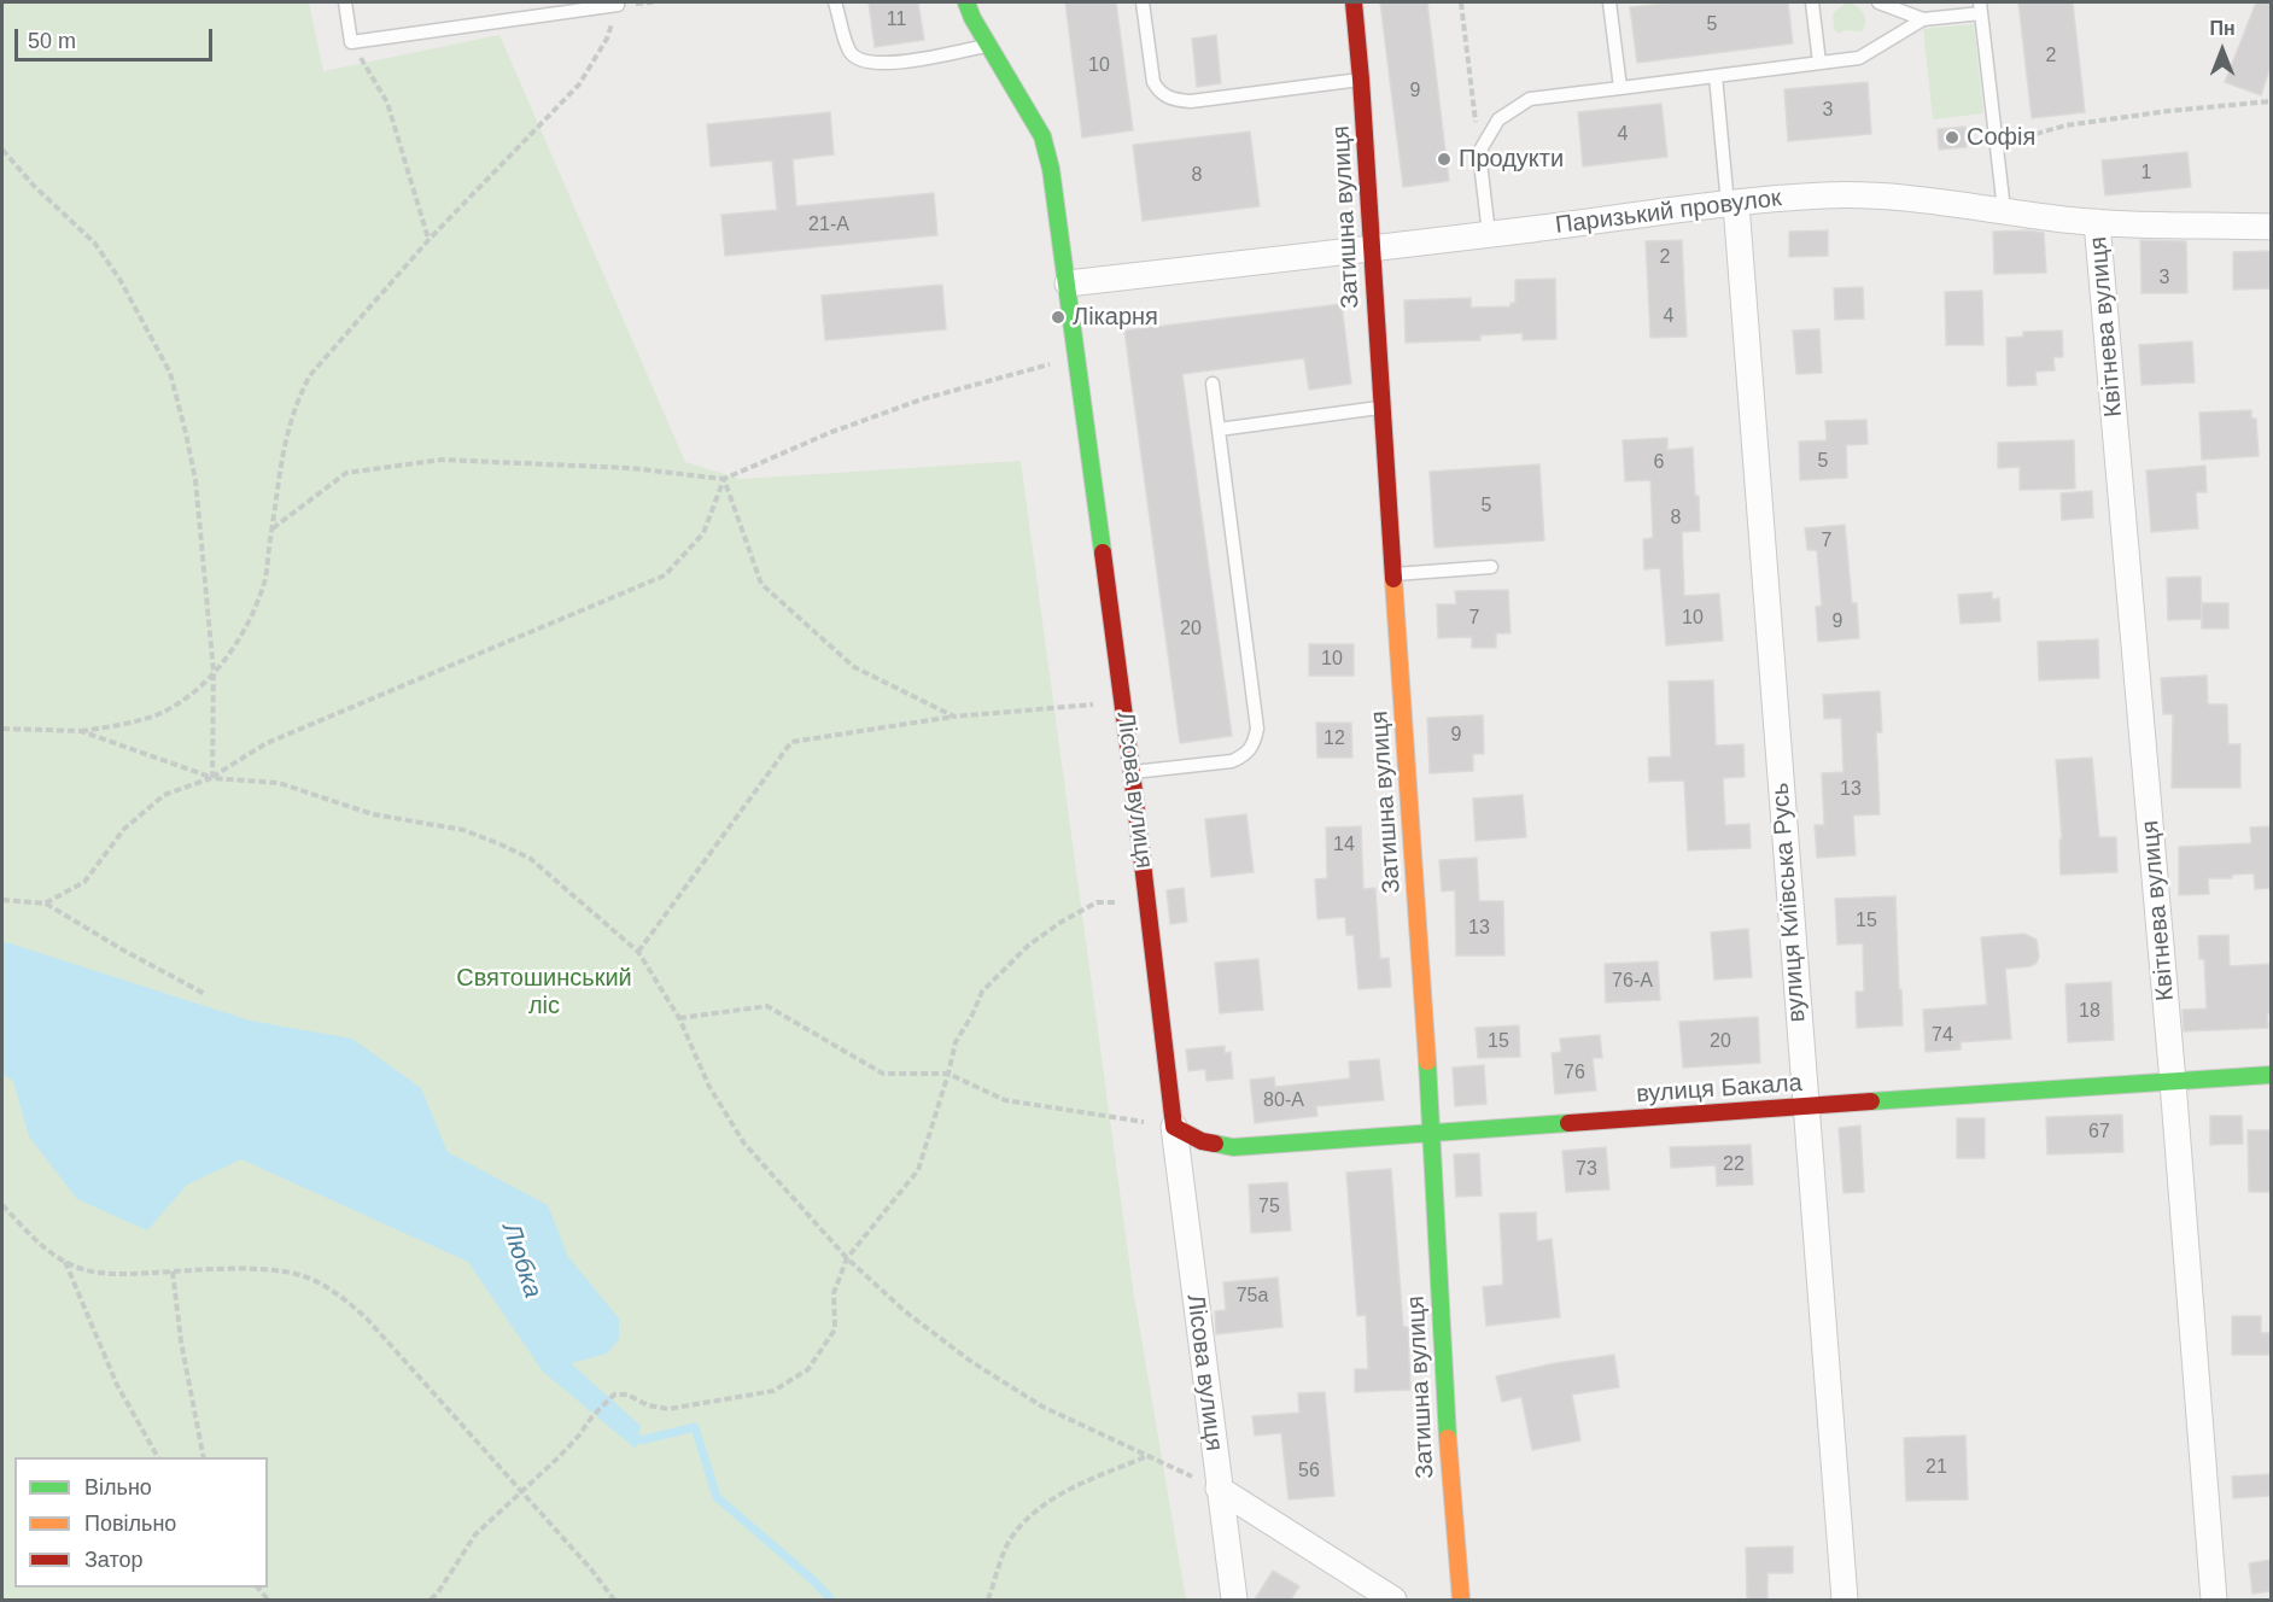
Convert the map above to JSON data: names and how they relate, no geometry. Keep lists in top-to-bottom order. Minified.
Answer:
{"streets":{"street":["Паризький провулок","Затишна вулиця","Квітнева вулиця","Лісова вулиця","вулиця Київська Русь","вулиця Бакала"]},"crossings":[["Паризький провулок","Затишна вулиця"],["Паризький провулок","Квітнева вулиця"],["Паризький провулок","Лісова вулиця"],["Паризький провулок","вулиця Київська Русь"],["Затишна вулиця","вулиця Бакала"],["Квітнева вулиця","вулиця Бакала"],["Лісова вулиця","вулиця Бакала"],["вулиця Київська Русь","вулиця Бакала"]],"water":["Любка"],"parks":["Святошинський ліс"],"places":["Софія","Продукти","Лікарня"],"house_numbers":["11","5","2","10","9","3","4","1","8","21-А","2","3","4","5","6","5","8","7","7","10","9","20","10","9","12","13","14","15","13","76-А","18","74","15","20","76","80-А","67","22","73","75","75а","21","56"],"legend":["Вільно","Повільно","Затор"],"scale_bar":"50 m","north":"top"}
